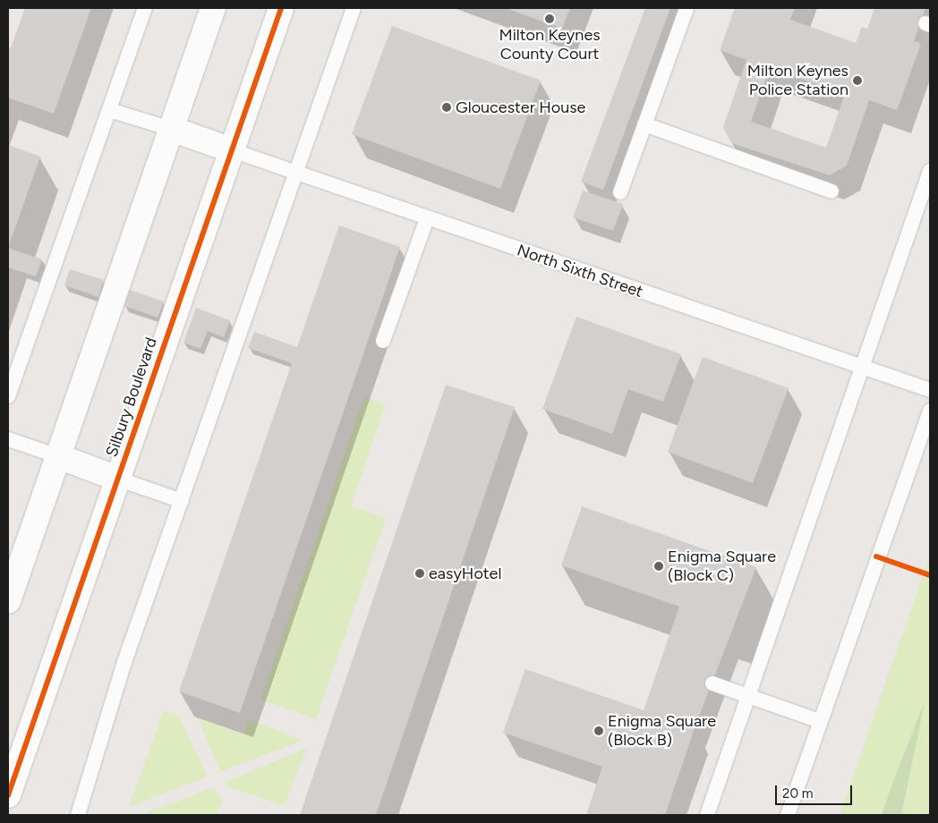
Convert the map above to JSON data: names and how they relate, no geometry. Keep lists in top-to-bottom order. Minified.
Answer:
{"streets":{"street":["Silbury Boulevard"],"lane":["North Sixth Street"]},"crossings":[["North Sixth Street","Silbury Boulevard"]],"places":["Milton Keynes County Court","Milton Keynes Police Station","Gloucester House","Enigma Square (Block C)","easyHotel","Enigma Square (Block B)"],"scale_bar":"20 m"}
